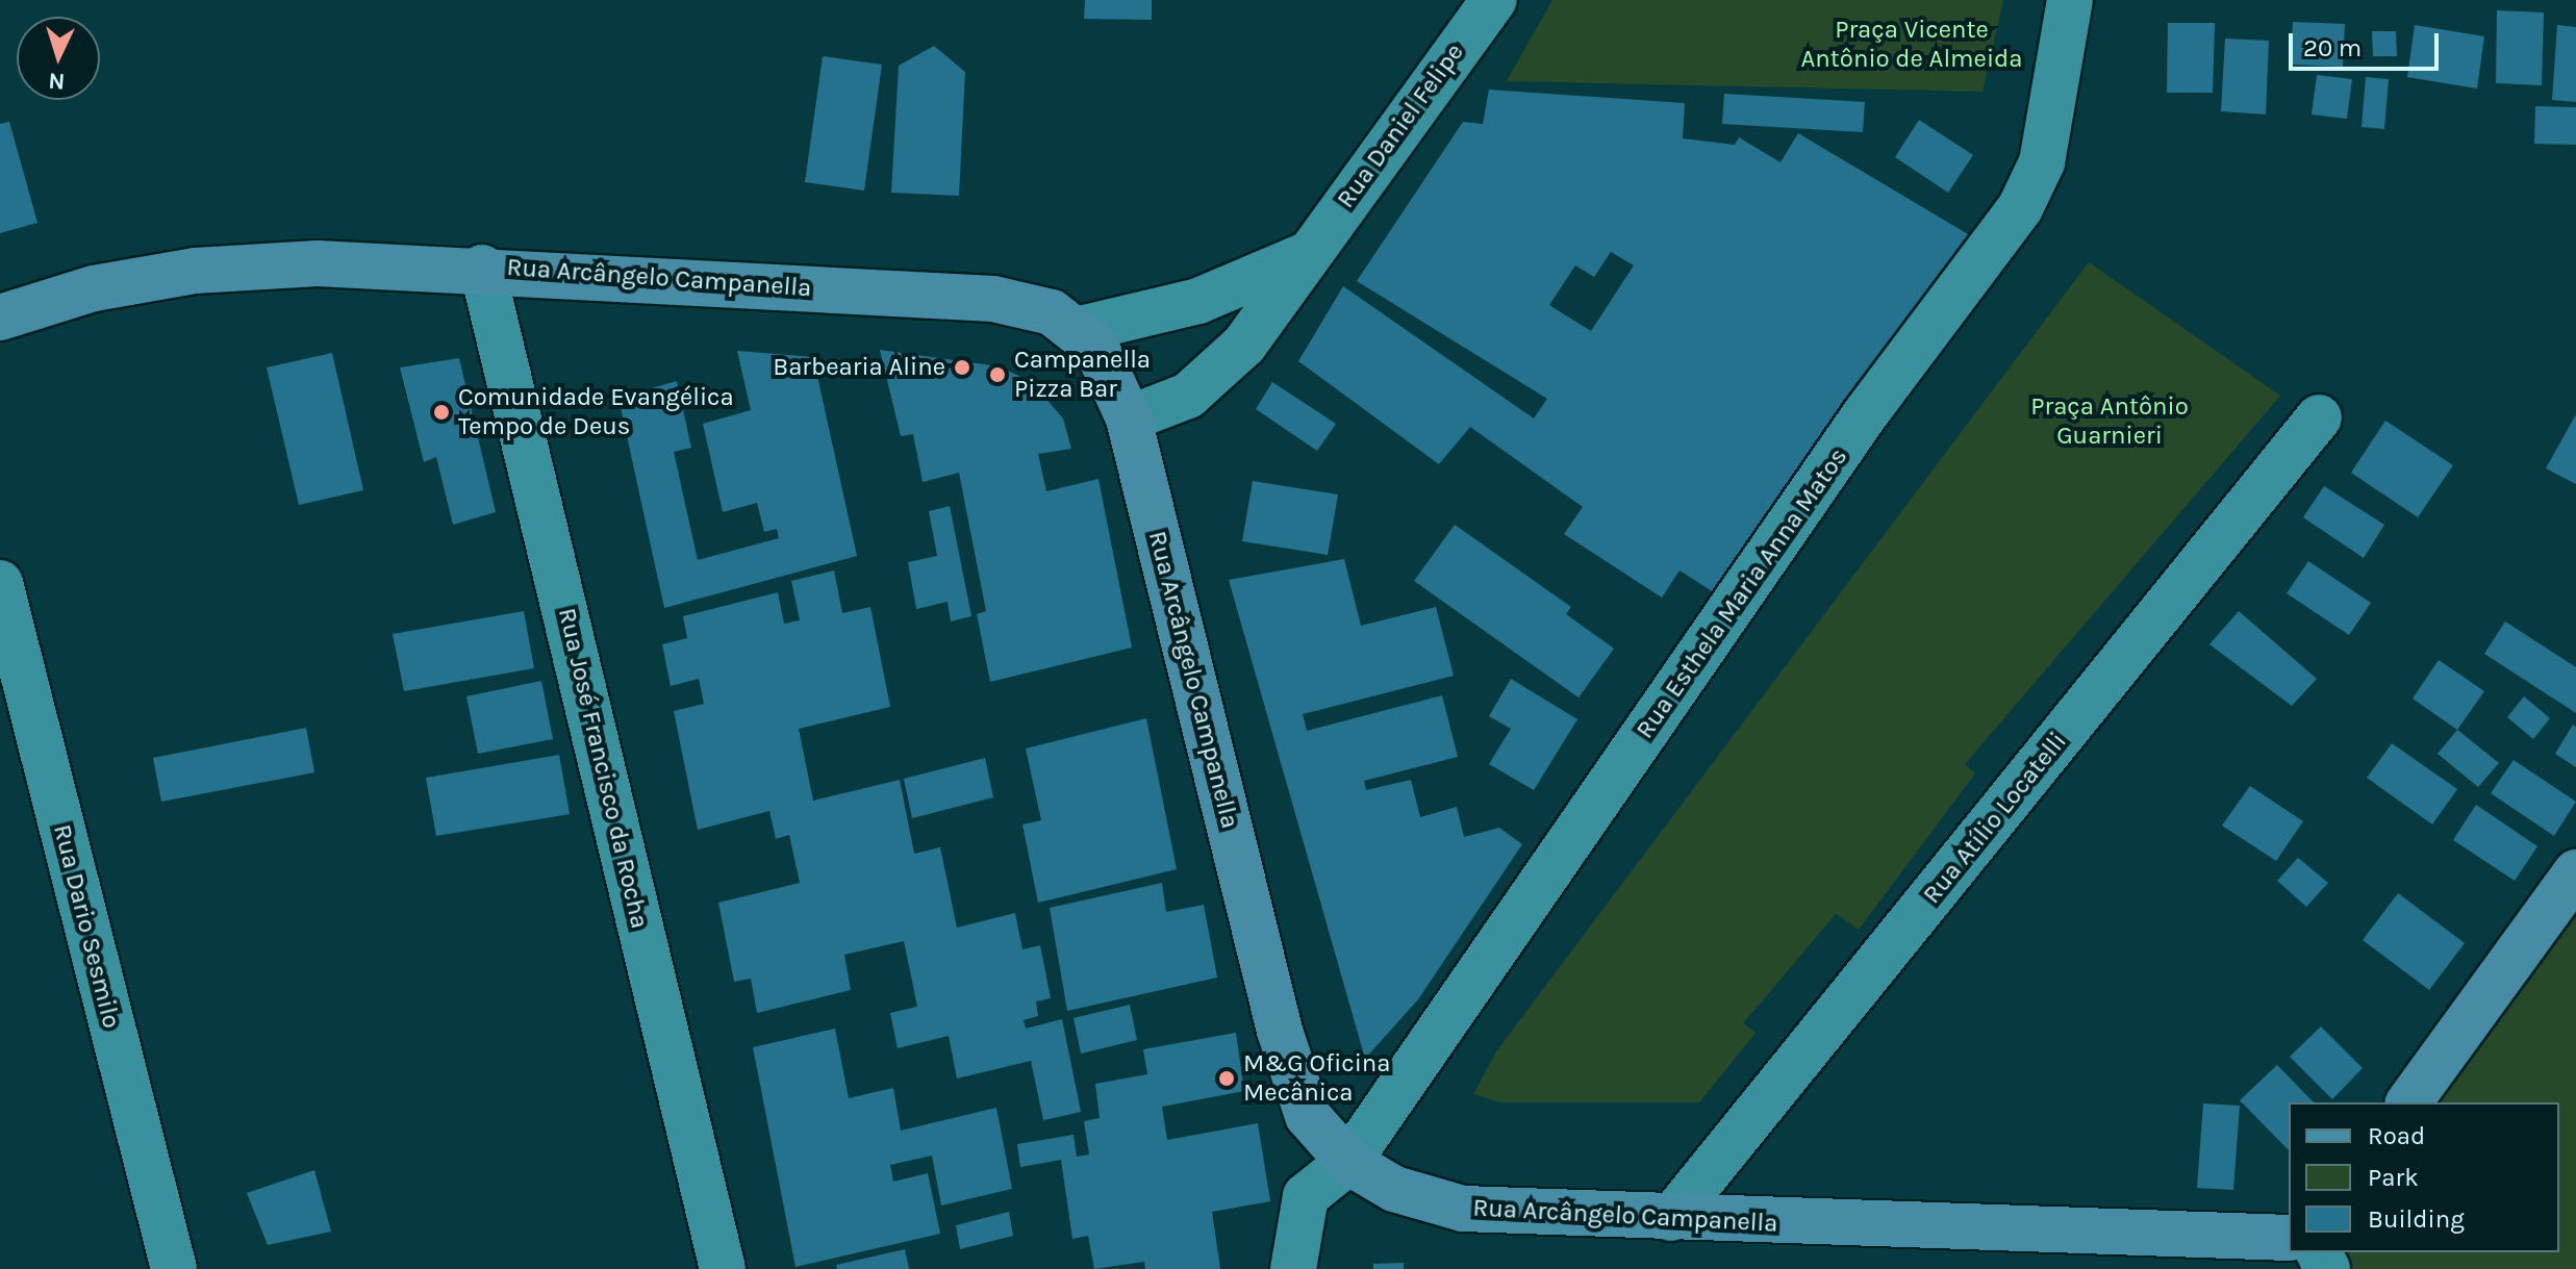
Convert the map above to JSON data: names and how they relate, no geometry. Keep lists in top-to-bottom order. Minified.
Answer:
{"streets":{"street":["Rua Daniel Felipe","Rua Arcângelo Campanella","Rua Esthela Maria Anna Matos","Rua José Francisco da Rocha","Rua Atílio Locatelli","Rua Dario Sesmilo"]},"crossings":[["Rua Daniel Felipe","Rua Arcângelo Campanella"],["Rua Arcângelo Campanella","Rua Esthela Maria Anna Matos"],["Rua Arcângelo Campanella","Rua José Francisco da Rocha"],["Rua Arcângelo Campanella","Rua Atílio Locatelli"]],"parks":["Praça Vicente Antônio de Almeida","Praça Antônio Guarnieri"],"places":["Barbearia Aline","Campanella Pizza Bar","Comunidade Evangélica Tempo de Deus","M&G Oficina Mecânica"],"legend":["Road","Park","Building"],"scale_bar":"20 m","north":"bottom"}
